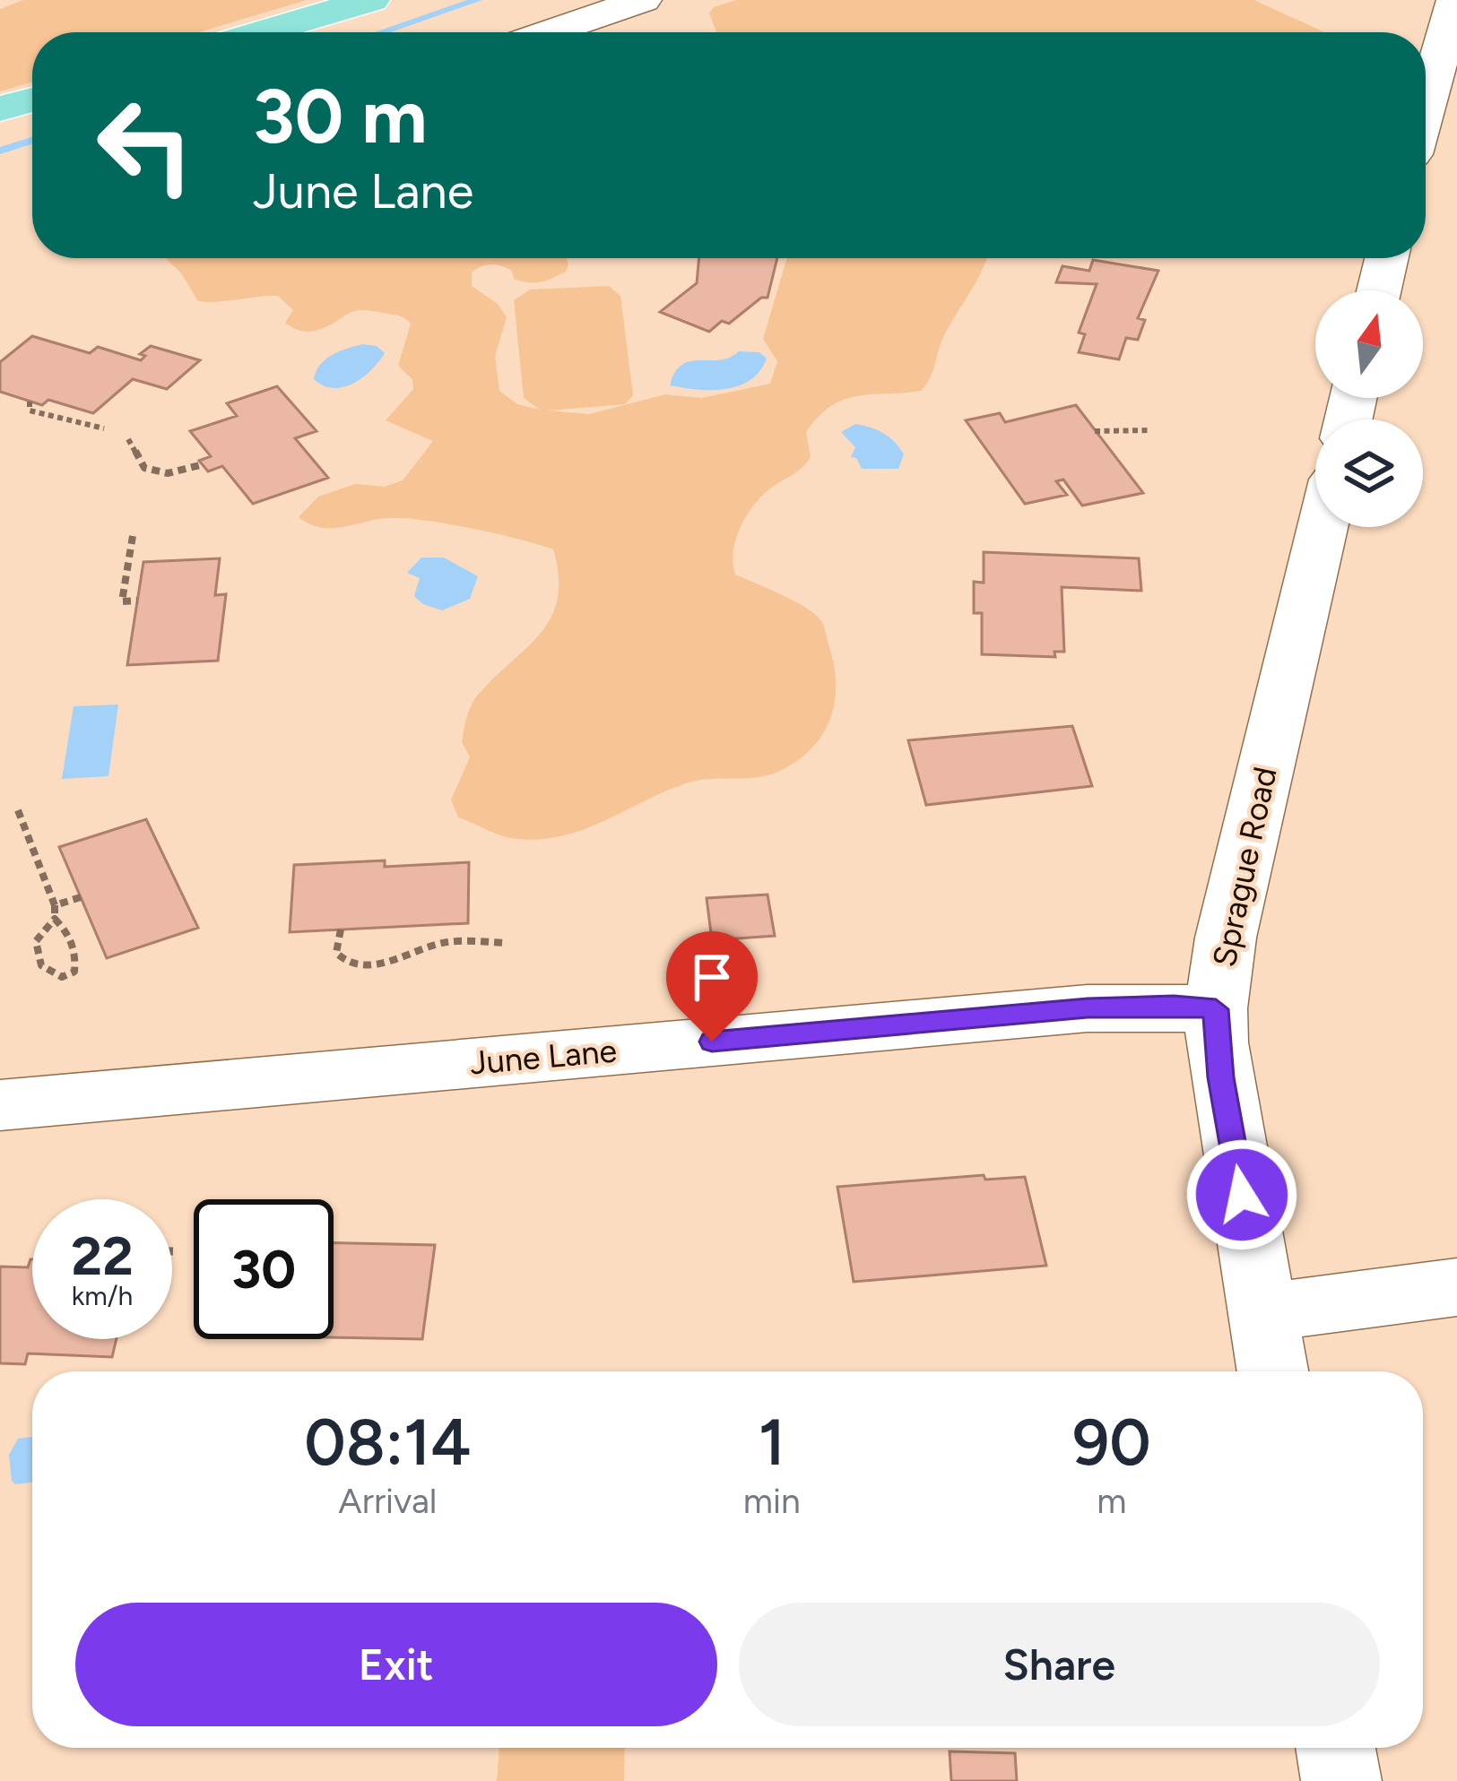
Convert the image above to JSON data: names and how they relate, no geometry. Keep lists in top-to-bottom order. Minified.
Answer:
{"streets":{"street":["Sprague Road","June Lane"]},"crossings":[["Sprague Road","June Lane"]],"north":"top","page":{"turn":["30 m","June Lane"],"speed":"22 km/h","limit":"30","eta":["08:14","Arrival","1","min","90","m"],"buttons":["Exit","Share"]}}
